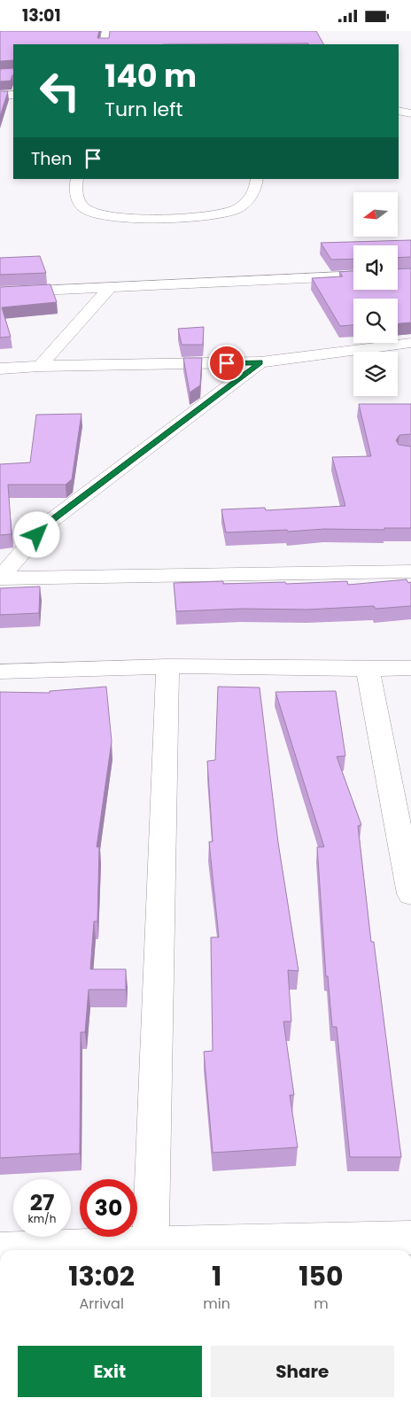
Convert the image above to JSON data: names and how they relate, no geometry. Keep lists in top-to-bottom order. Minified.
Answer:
{"north":"left","page":{"status":"13:01","turn":["140 m","Turn left"],"then":"Then","speed":"27 km/h","limit":"30","eta":["13:02","Arrival","1","min","150","m"],"buttons":["Exit","Share"]}}
